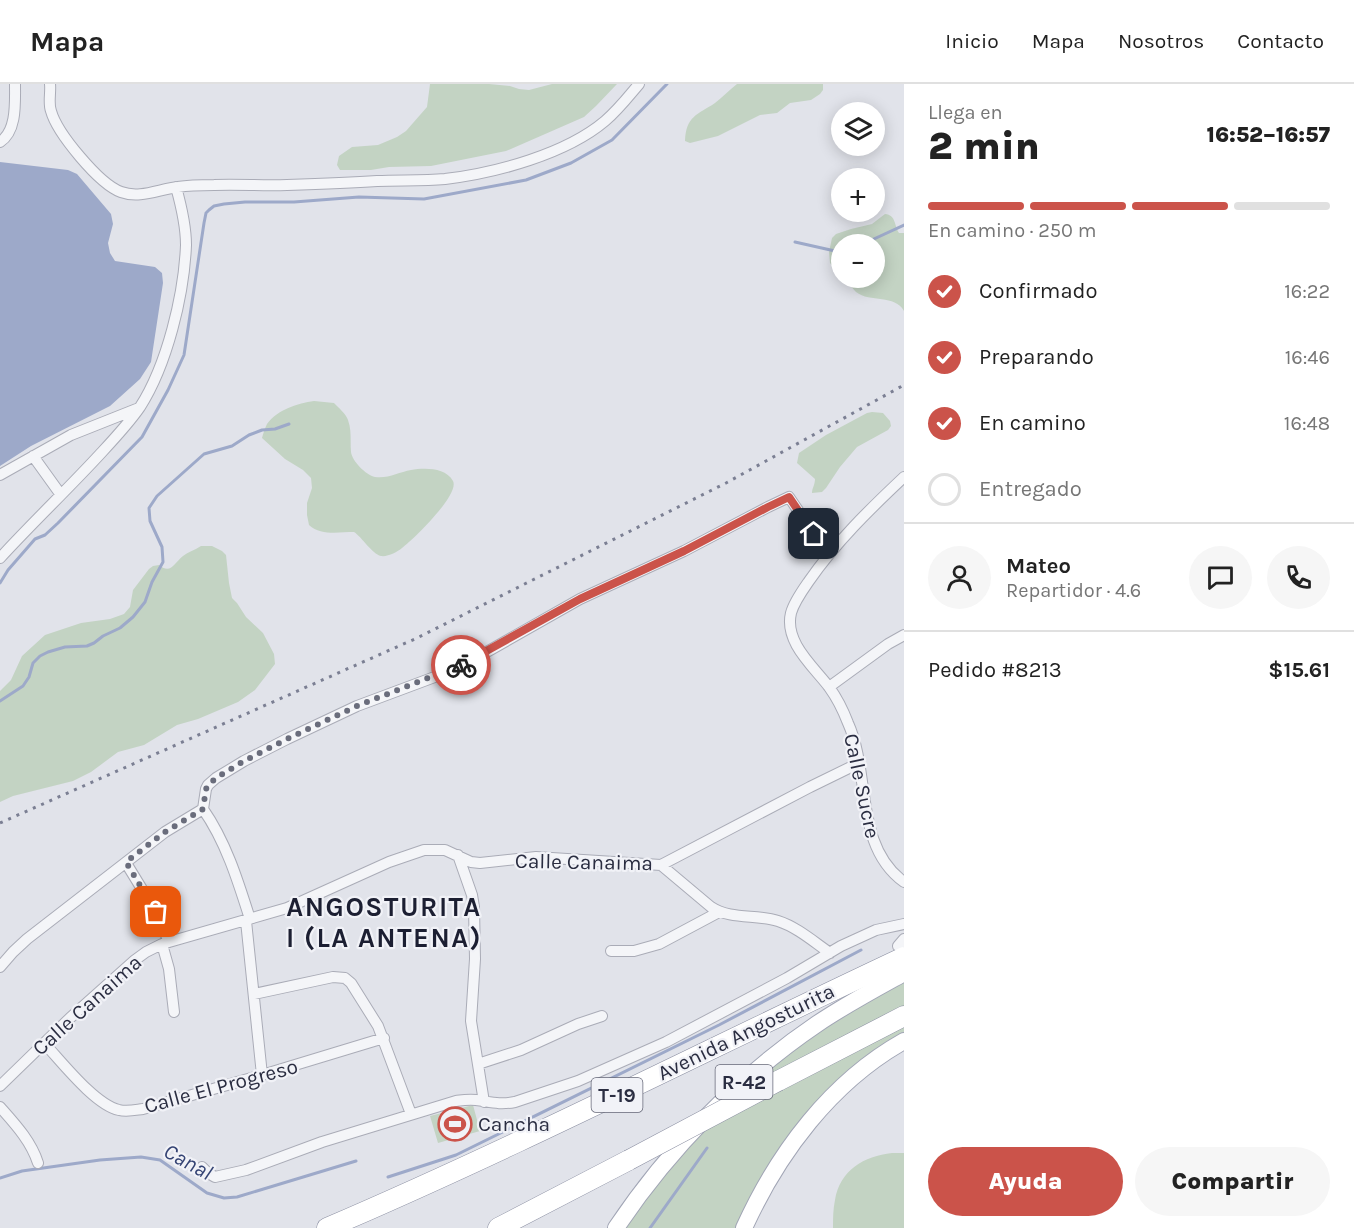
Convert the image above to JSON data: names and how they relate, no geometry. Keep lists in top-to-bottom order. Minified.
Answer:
{"streets":{"highway":["Avenida Angosturita","T-19"],"main road":["R-42"],"street":["Calle Sucre","Calle Canaima","Calle El Progreso"]},"crossings":[["Calle Sucre","Calle Canaima"],["Calle Canaima","Calle El Progreso"]],"districts":["ANGOSTURITA I (LA ANTENA)"],"water":["Canal"],"places":{"sports":["Cancha"]},"page":{"header":"Mapa","nav":["Inicio","Mapa","Nosotros","Contacto"],"heading":["2 min","Llega en","16:52–16:57"],"panel":["Mateo","Repartidor · 4.6","Pedido #8213","$15.61"],"map_buttons":["+","−"],"bar":"En camino · 250 m","list":[["Confirmado","16:22"],["Preparando","16:46"],["En camino","16:48"],"Entregado"],"buttons":["Ayuda","Compartir"]}}
